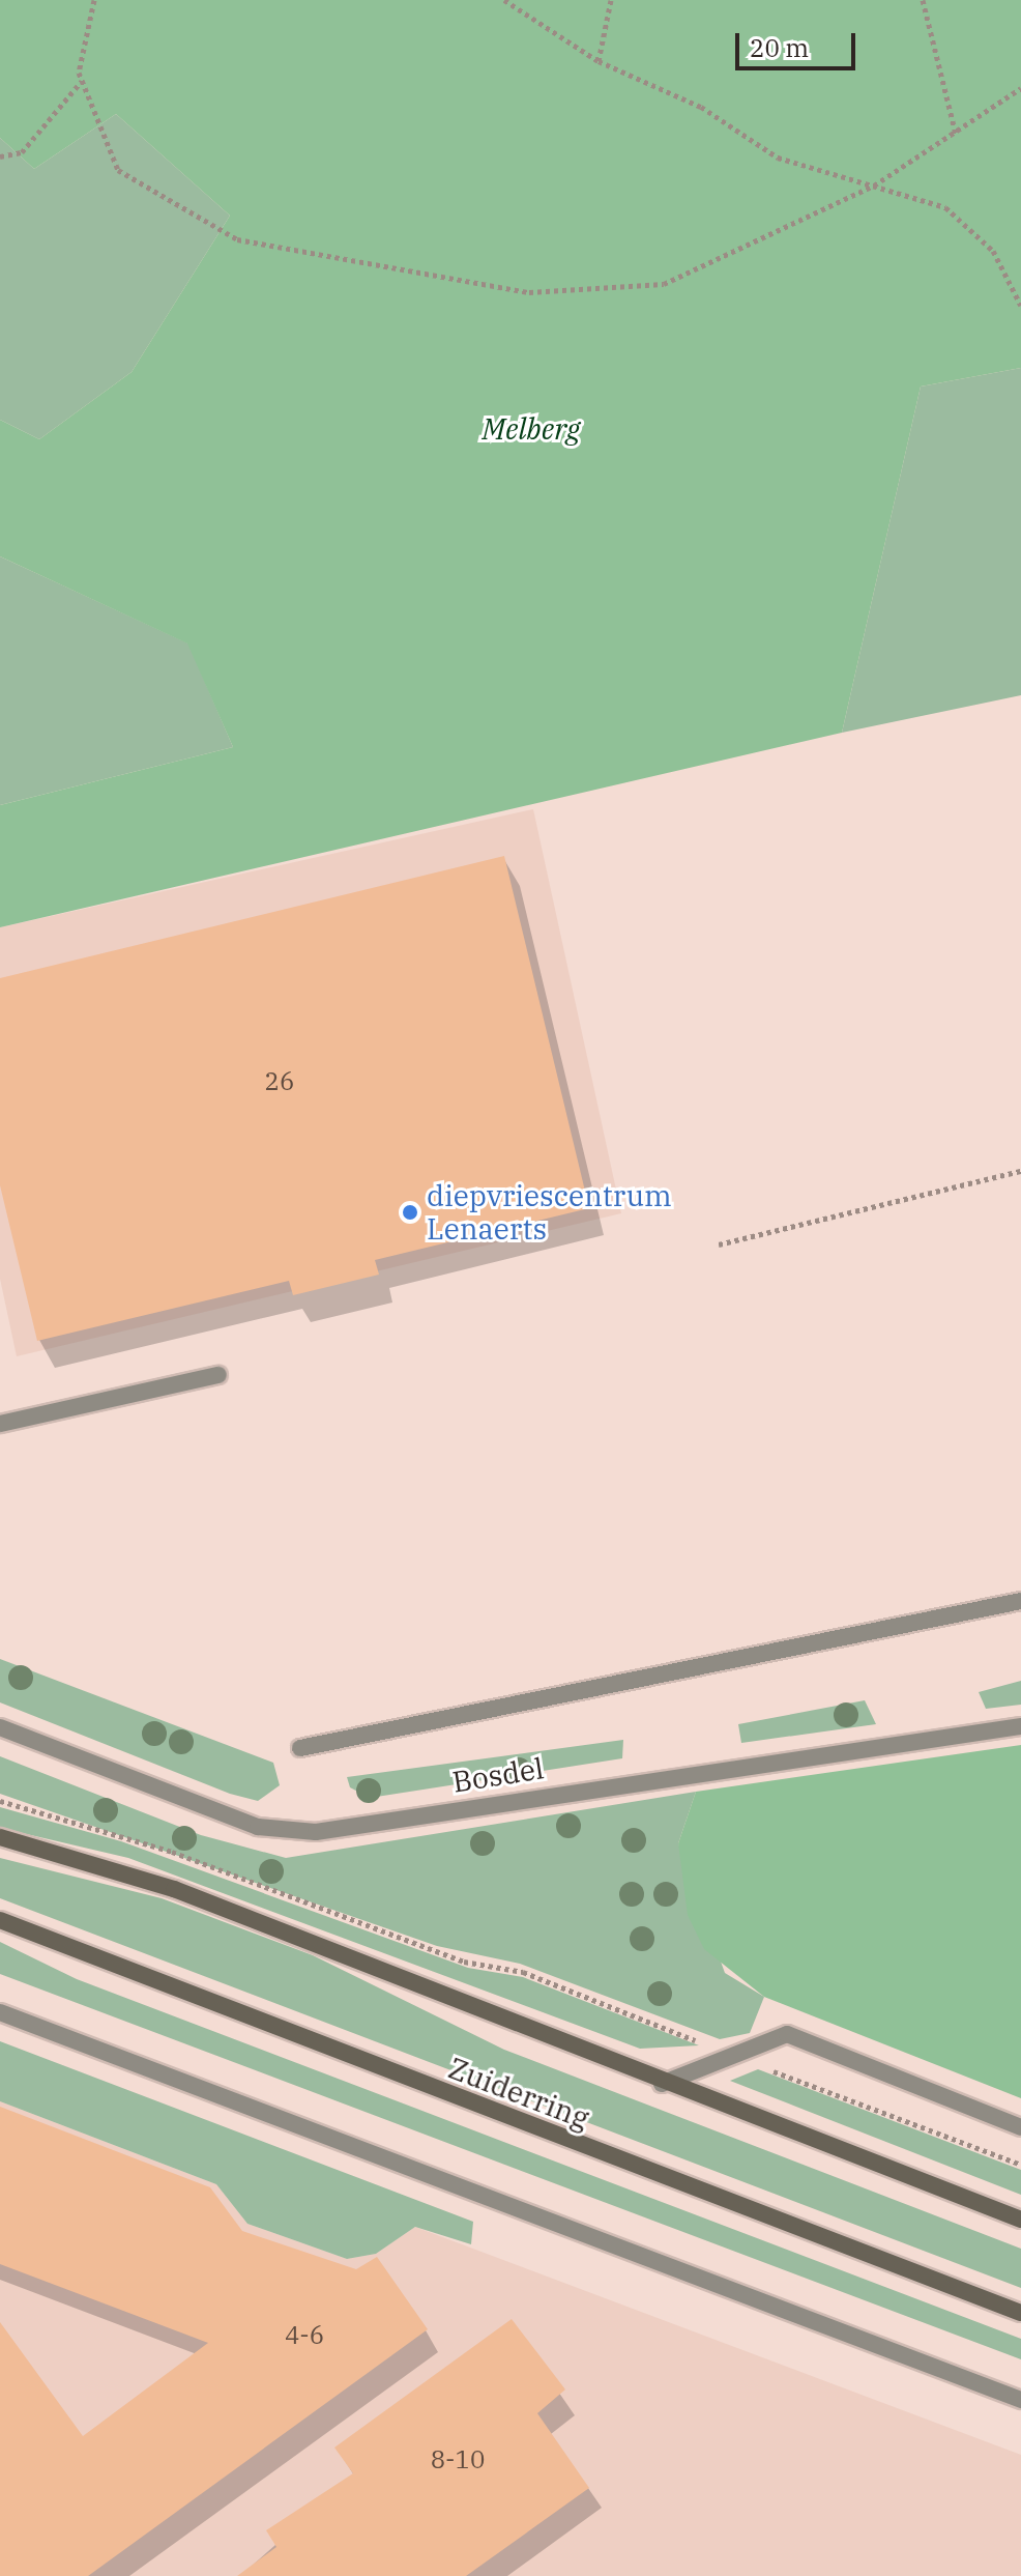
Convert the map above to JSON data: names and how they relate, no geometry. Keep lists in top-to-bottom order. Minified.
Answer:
{"streets":{"main road":["Zuiderring"],"street":["Bosdel"]},"parks":["Melberg"],"places":["diepvriescentrum Lenaerts"],"house_numbers":["26","4-6","8-10"],"scale_bar":"20 m"}
